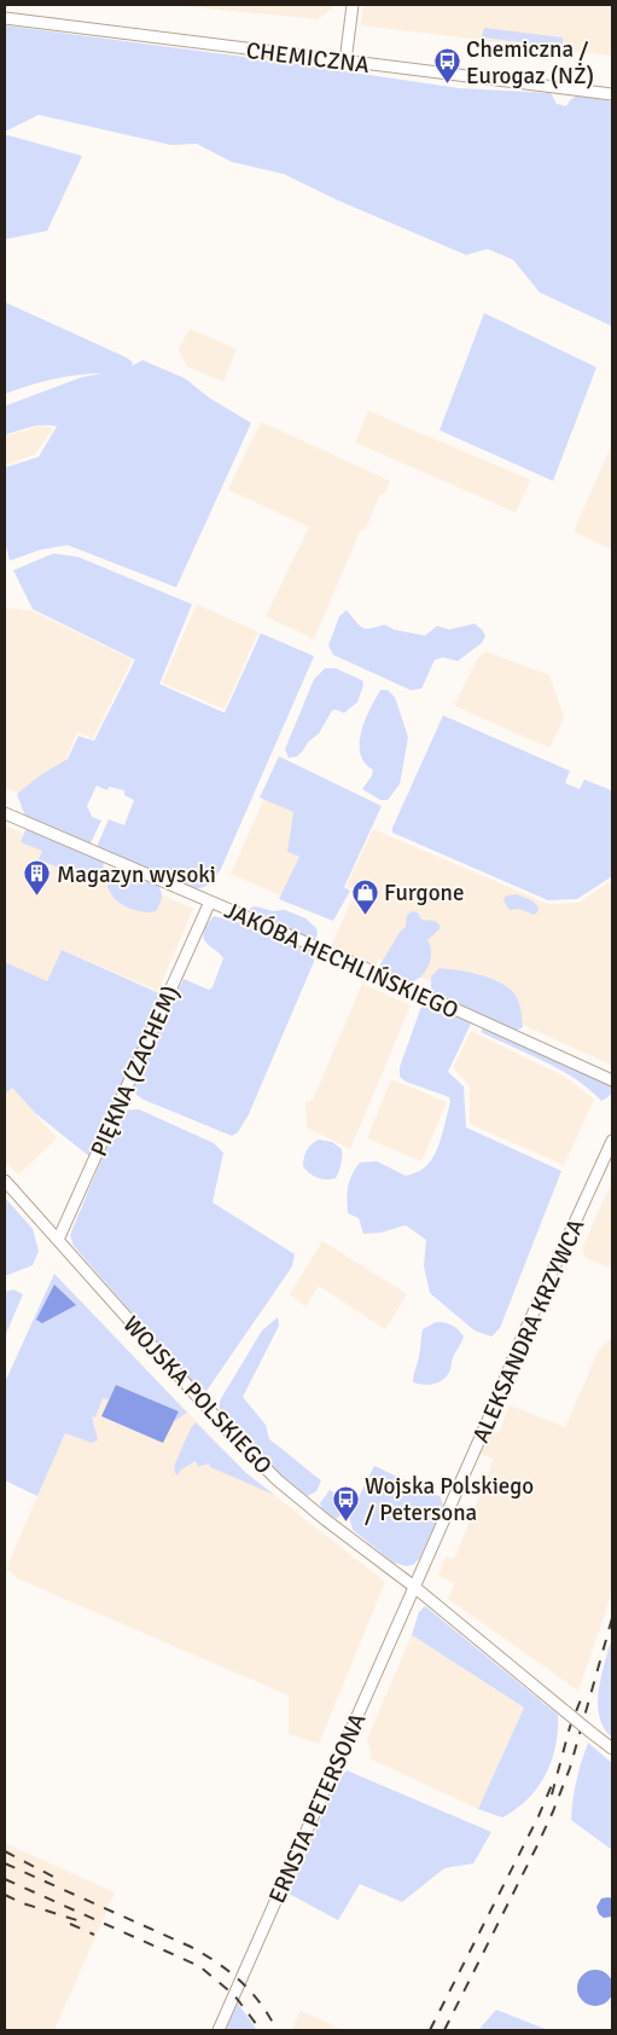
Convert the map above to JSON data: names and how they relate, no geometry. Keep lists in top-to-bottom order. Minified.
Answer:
{"streets":{"street":["CHEMICZNA","JAKÓBA HECHLIŃSKIEGO","PIĘKNA (ZACHEM)","ALEKSANDRA KRZYWCA","WOJSKA POLSKIEGO","ERNSTA PETERSONA"]},"crossings":[["JAKÓBA HECHLIŃSKIEGO","PIĘKNA (ZACHEM)"],["PIĘKNA (ZACHEM)","WOJSKA POLSKIEGO"],["ALEKSANDRA KRZYWCA","WOJSKA POLSKIEGO"],["ALEKSANDRA KRZYWCA","ERNSTA PETERSONA"],["WOJSKA POLSKIEGO","ERNSTA PETERSONA"]],"places":{"bus stop":["Chemiczna / Eurogaz (NŻ)","Wojska Polskiego / Petersona"],"building":["Magazyn wysoki"],"shop":["Furgone"]}}
